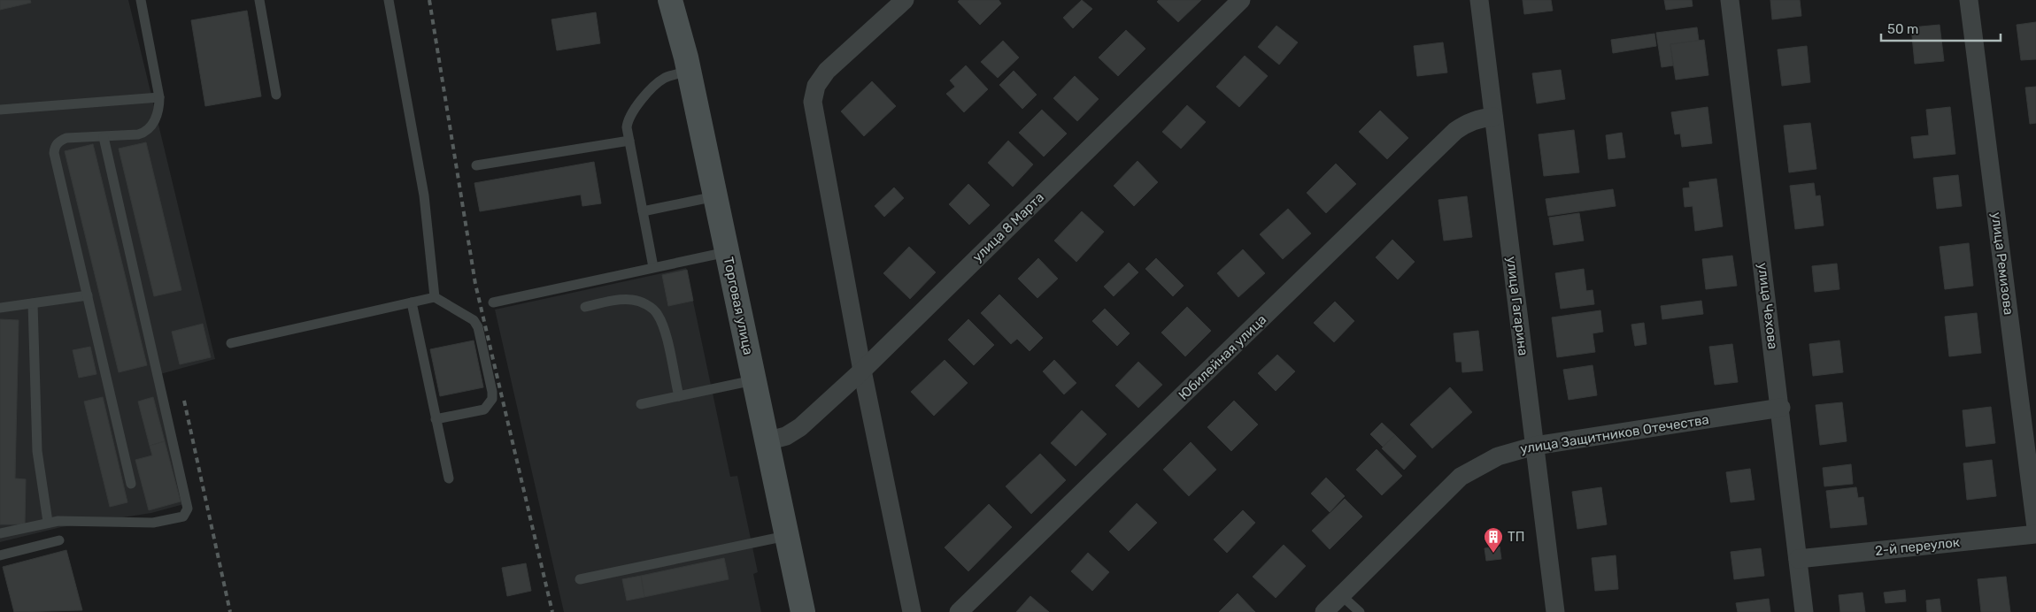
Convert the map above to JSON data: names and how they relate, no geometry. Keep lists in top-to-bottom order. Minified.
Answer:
{"streets":{"street":["улица 8 Марта","улица Ремизова","Торговая улица","улица Гагарина","улица Чехова","Юбилейная улица","улица Защитников Отечества","2-й переулок"]},"crossings":[["улица 8 Марта","Торговая улица"],["улица Гагарина","Юбилейная улица"],["улица Гагарина","улица Защитников Отечества"],["улица Чехова","улица Защитников Отечества"],["улица Чехова","2-й переулок"]],"places":{"building":["ТП"]},"scale_bar":"50 m"}
